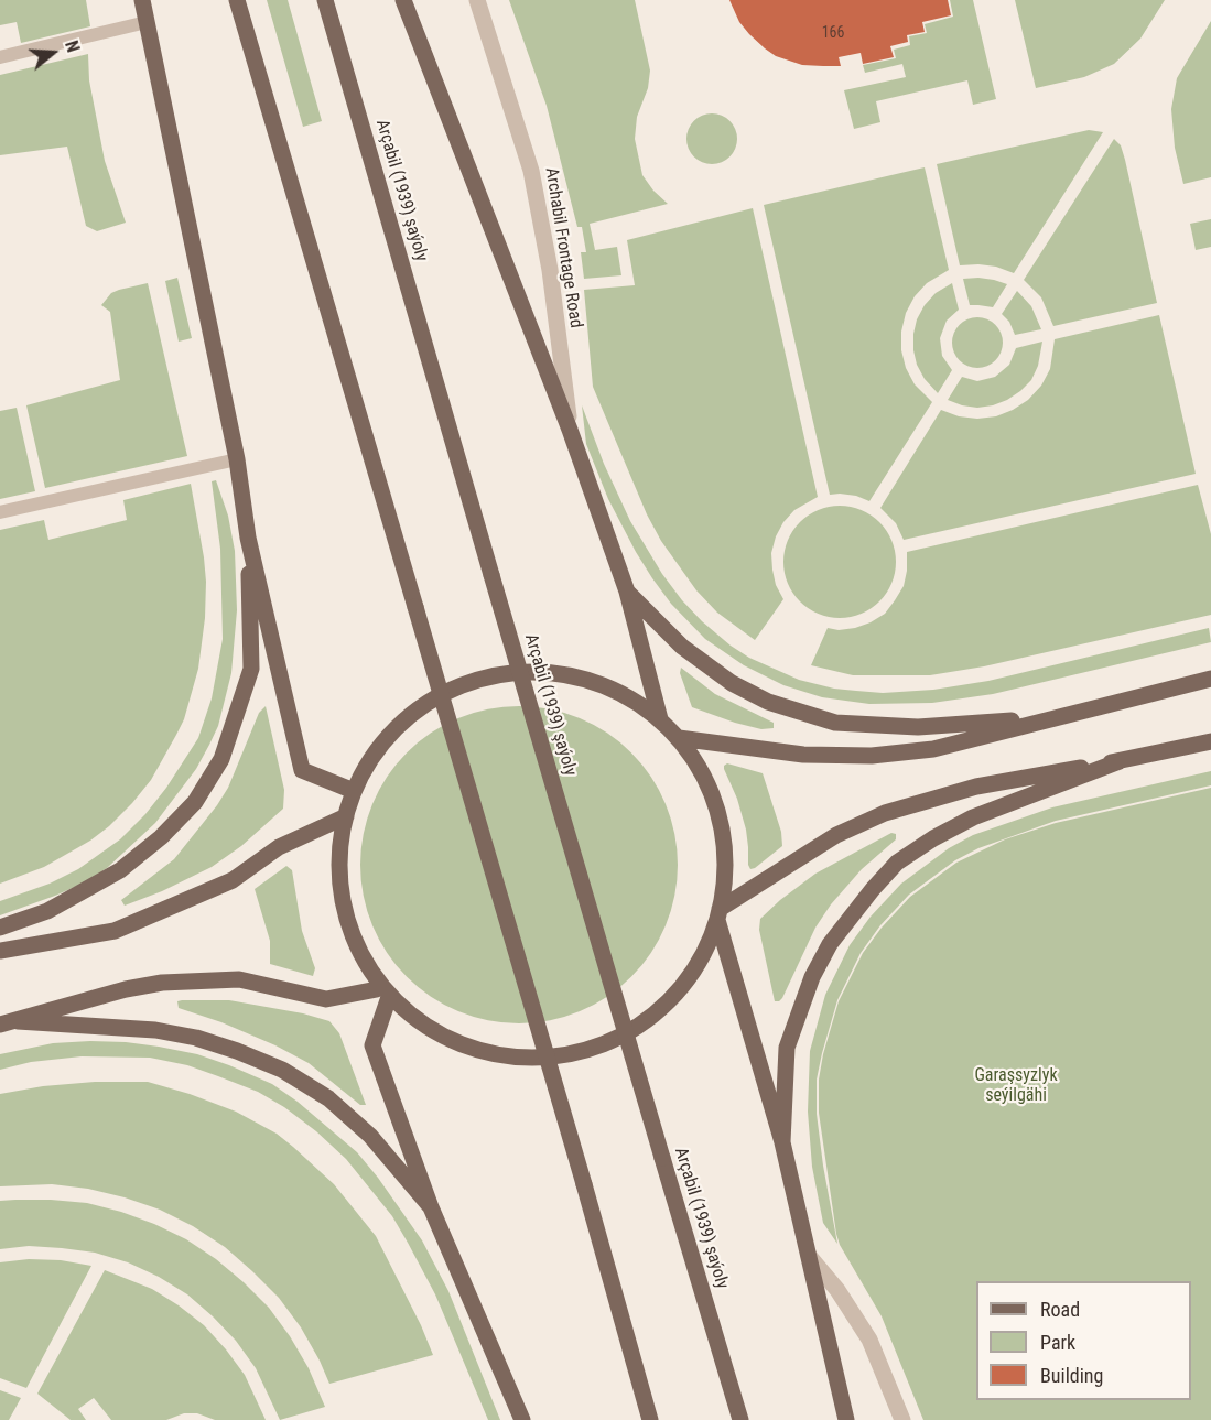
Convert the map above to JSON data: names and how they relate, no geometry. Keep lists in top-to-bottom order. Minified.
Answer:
{"streets":{"main road":["Arçabil (1939) şaýoly"],"street":["Archabil Frontage Road"]},"parks":["Garaşsyzlyk seýilgähi"],"house_numbers":["166"],"legend":["Road","Park","Building"],"north":"right"}
